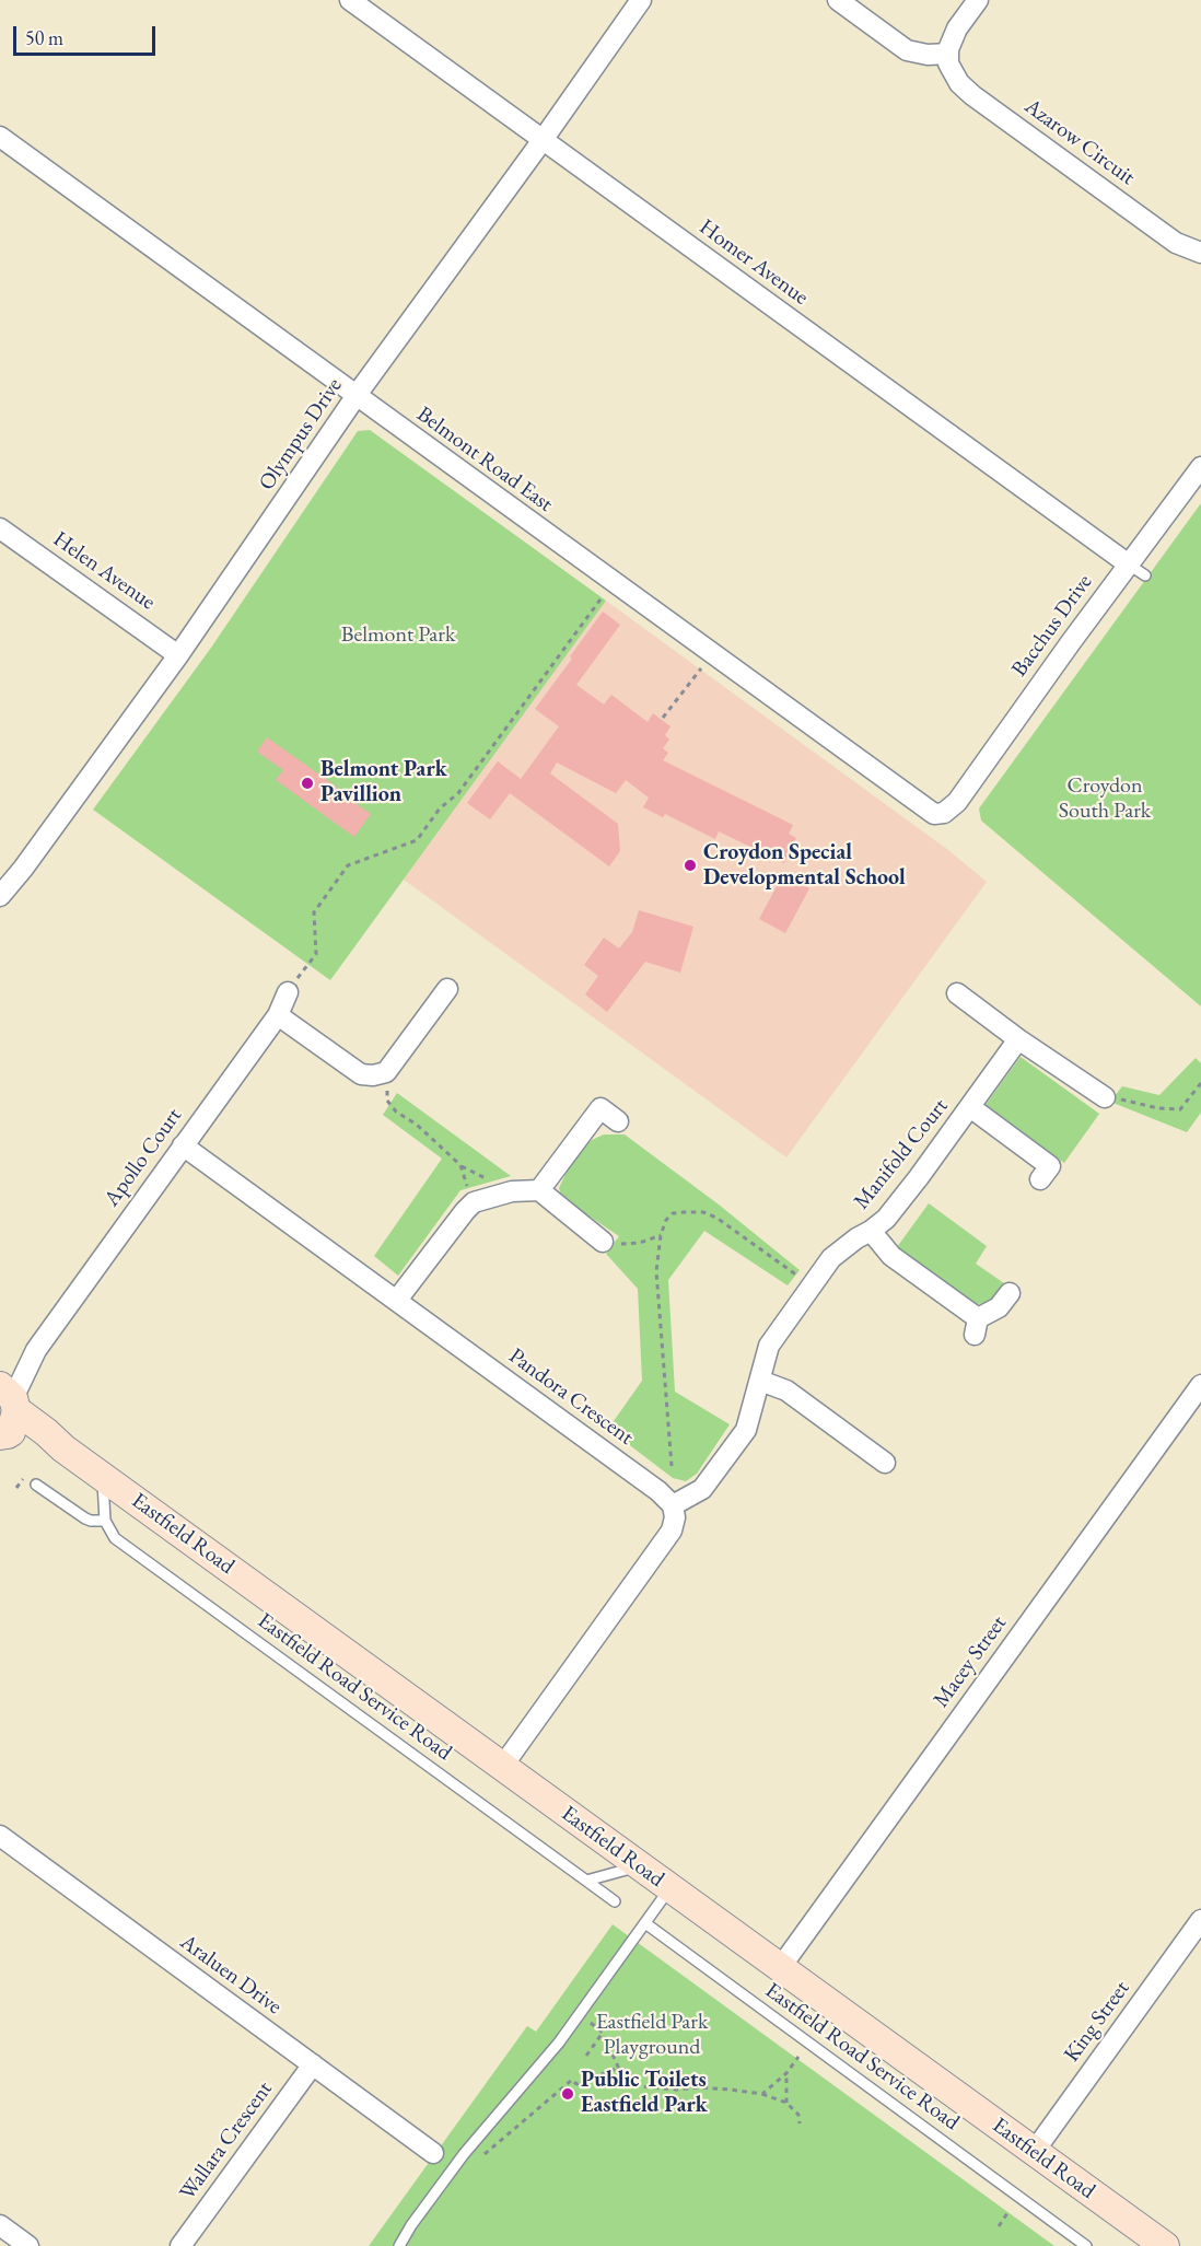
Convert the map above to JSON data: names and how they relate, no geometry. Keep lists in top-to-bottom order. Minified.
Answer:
{"streets":{"main road":["Eastfield Road"],"street":["Azarow Circuit","Homer Avenue","Olympus Drive","Belmont Road East","Helen Avenue","Bacchus Drive","Manifold Court","Apollo Court","Pandora Crescent","Macey Street","Araluen Drive","King Street","Wallara Crescent"],"lane":["Eastfield Road Service Road"]},"crossings":[["Homer Avenue","Olympus Drive"],["Homer Avenue","Bacchus Drive"],["Olympus Drive","Belmont Road East"],["Olympus Drive","Helen Avenue"],["Belmont Road East","Bacchus Drive"],["Manifold Court","Pandora Crescent"],["Apollo Court","Pandora Crescent"],["Apollo Court","Eastfield Road"],["Eastfield Road","Macey Street"],["Eastfield Road","King Street"],["Araluen Drive","Wallara Crescent"]],"parks":["Belmont Park","Croydon South Park","Eastfield Park Playground"],"places":["Belmont Park Pavillion","Croydon Special Developmental School","Public Toilets Eastfield Park"],"scale_bar":"50 m"}
